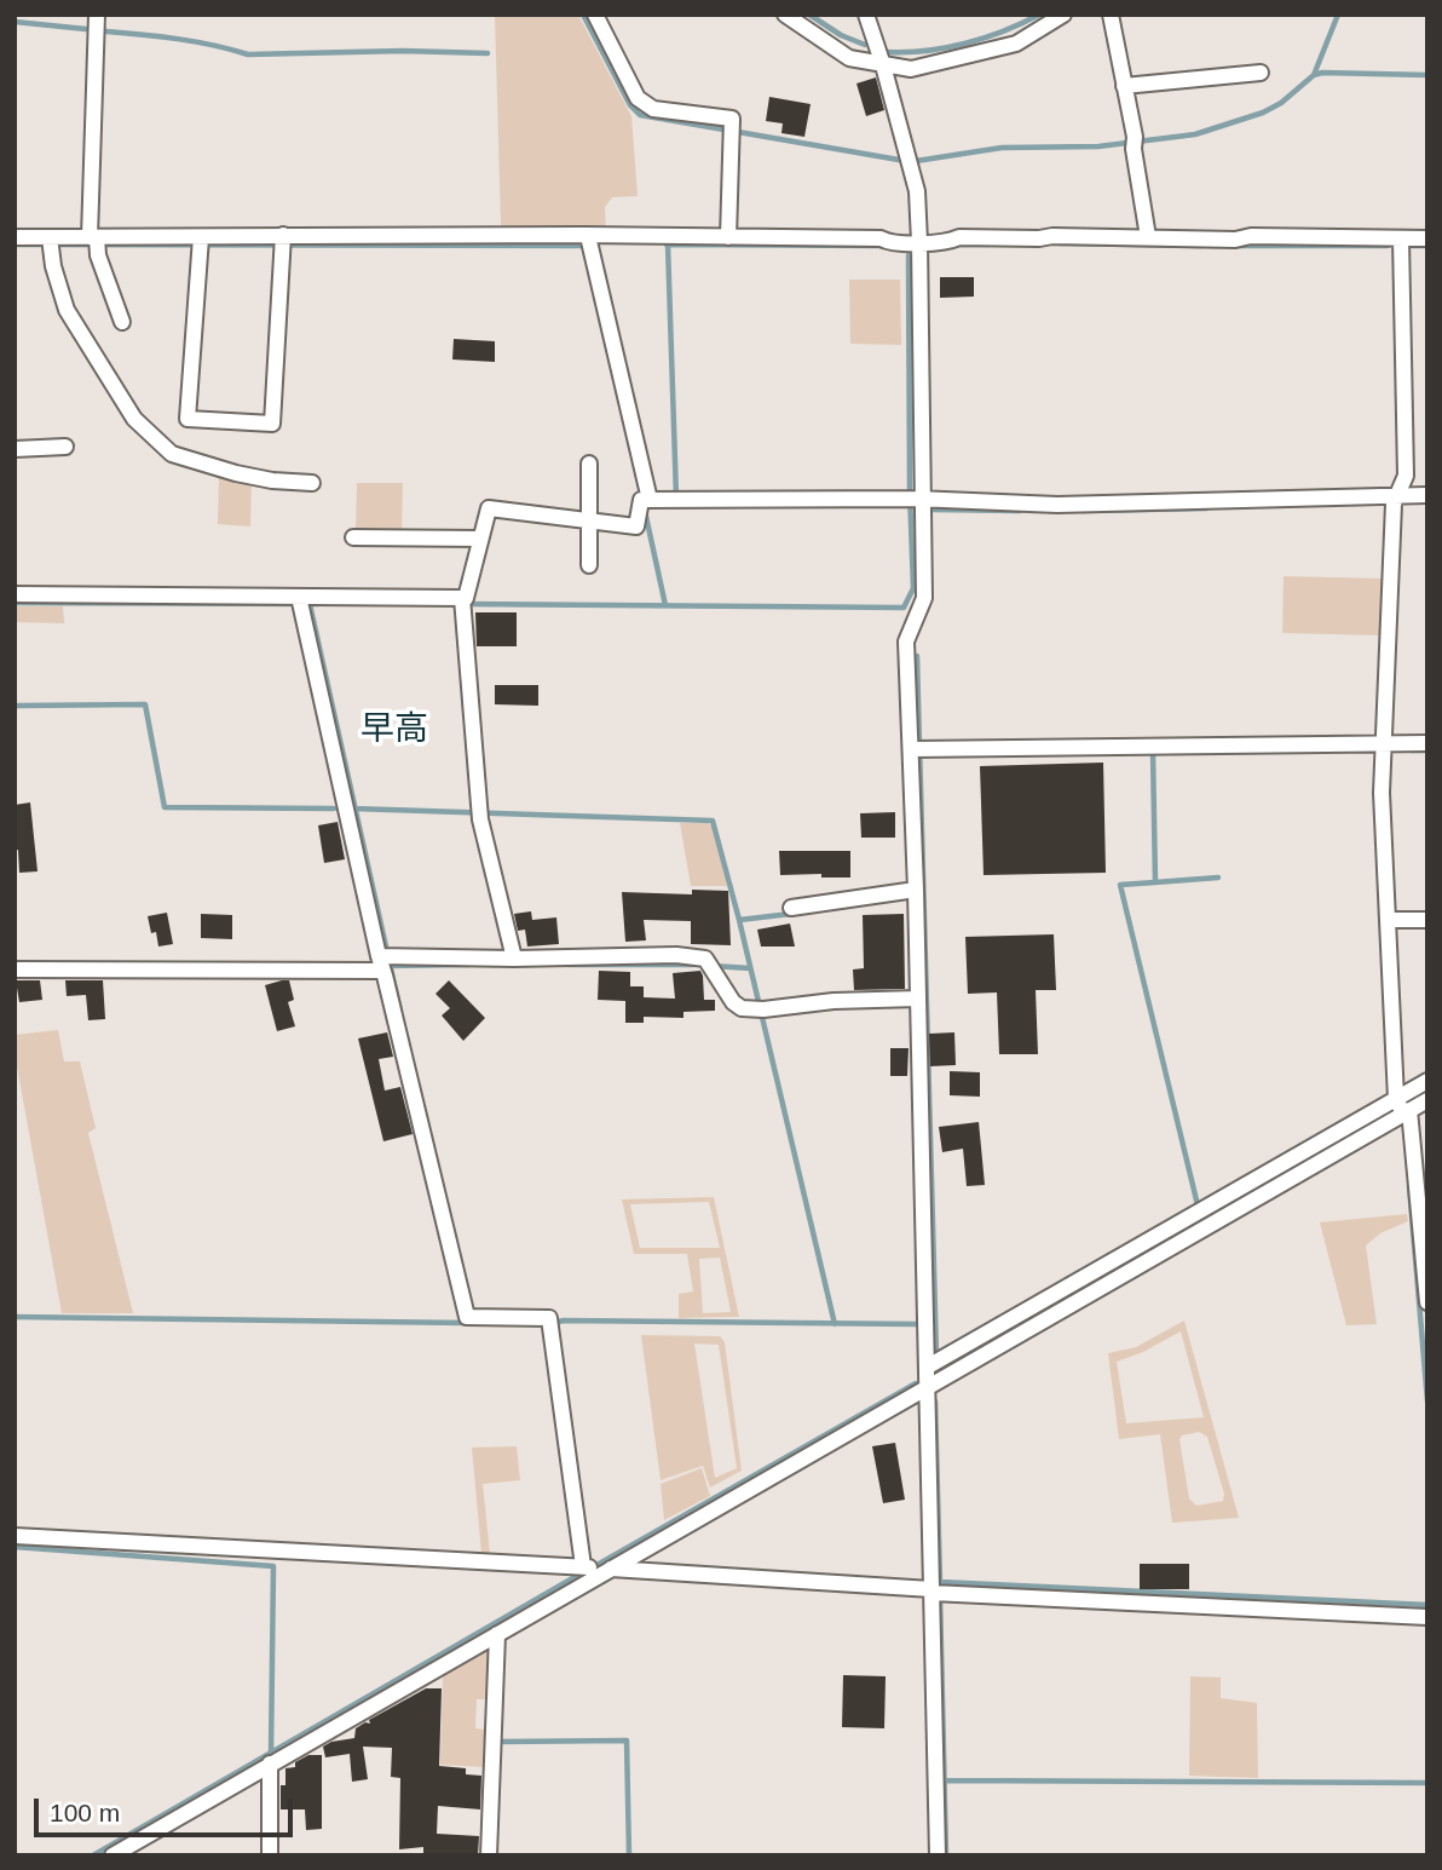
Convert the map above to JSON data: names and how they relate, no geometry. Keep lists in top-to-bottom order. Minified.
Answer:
{"districts":["早高"],"scale_bar":"100 m"}
